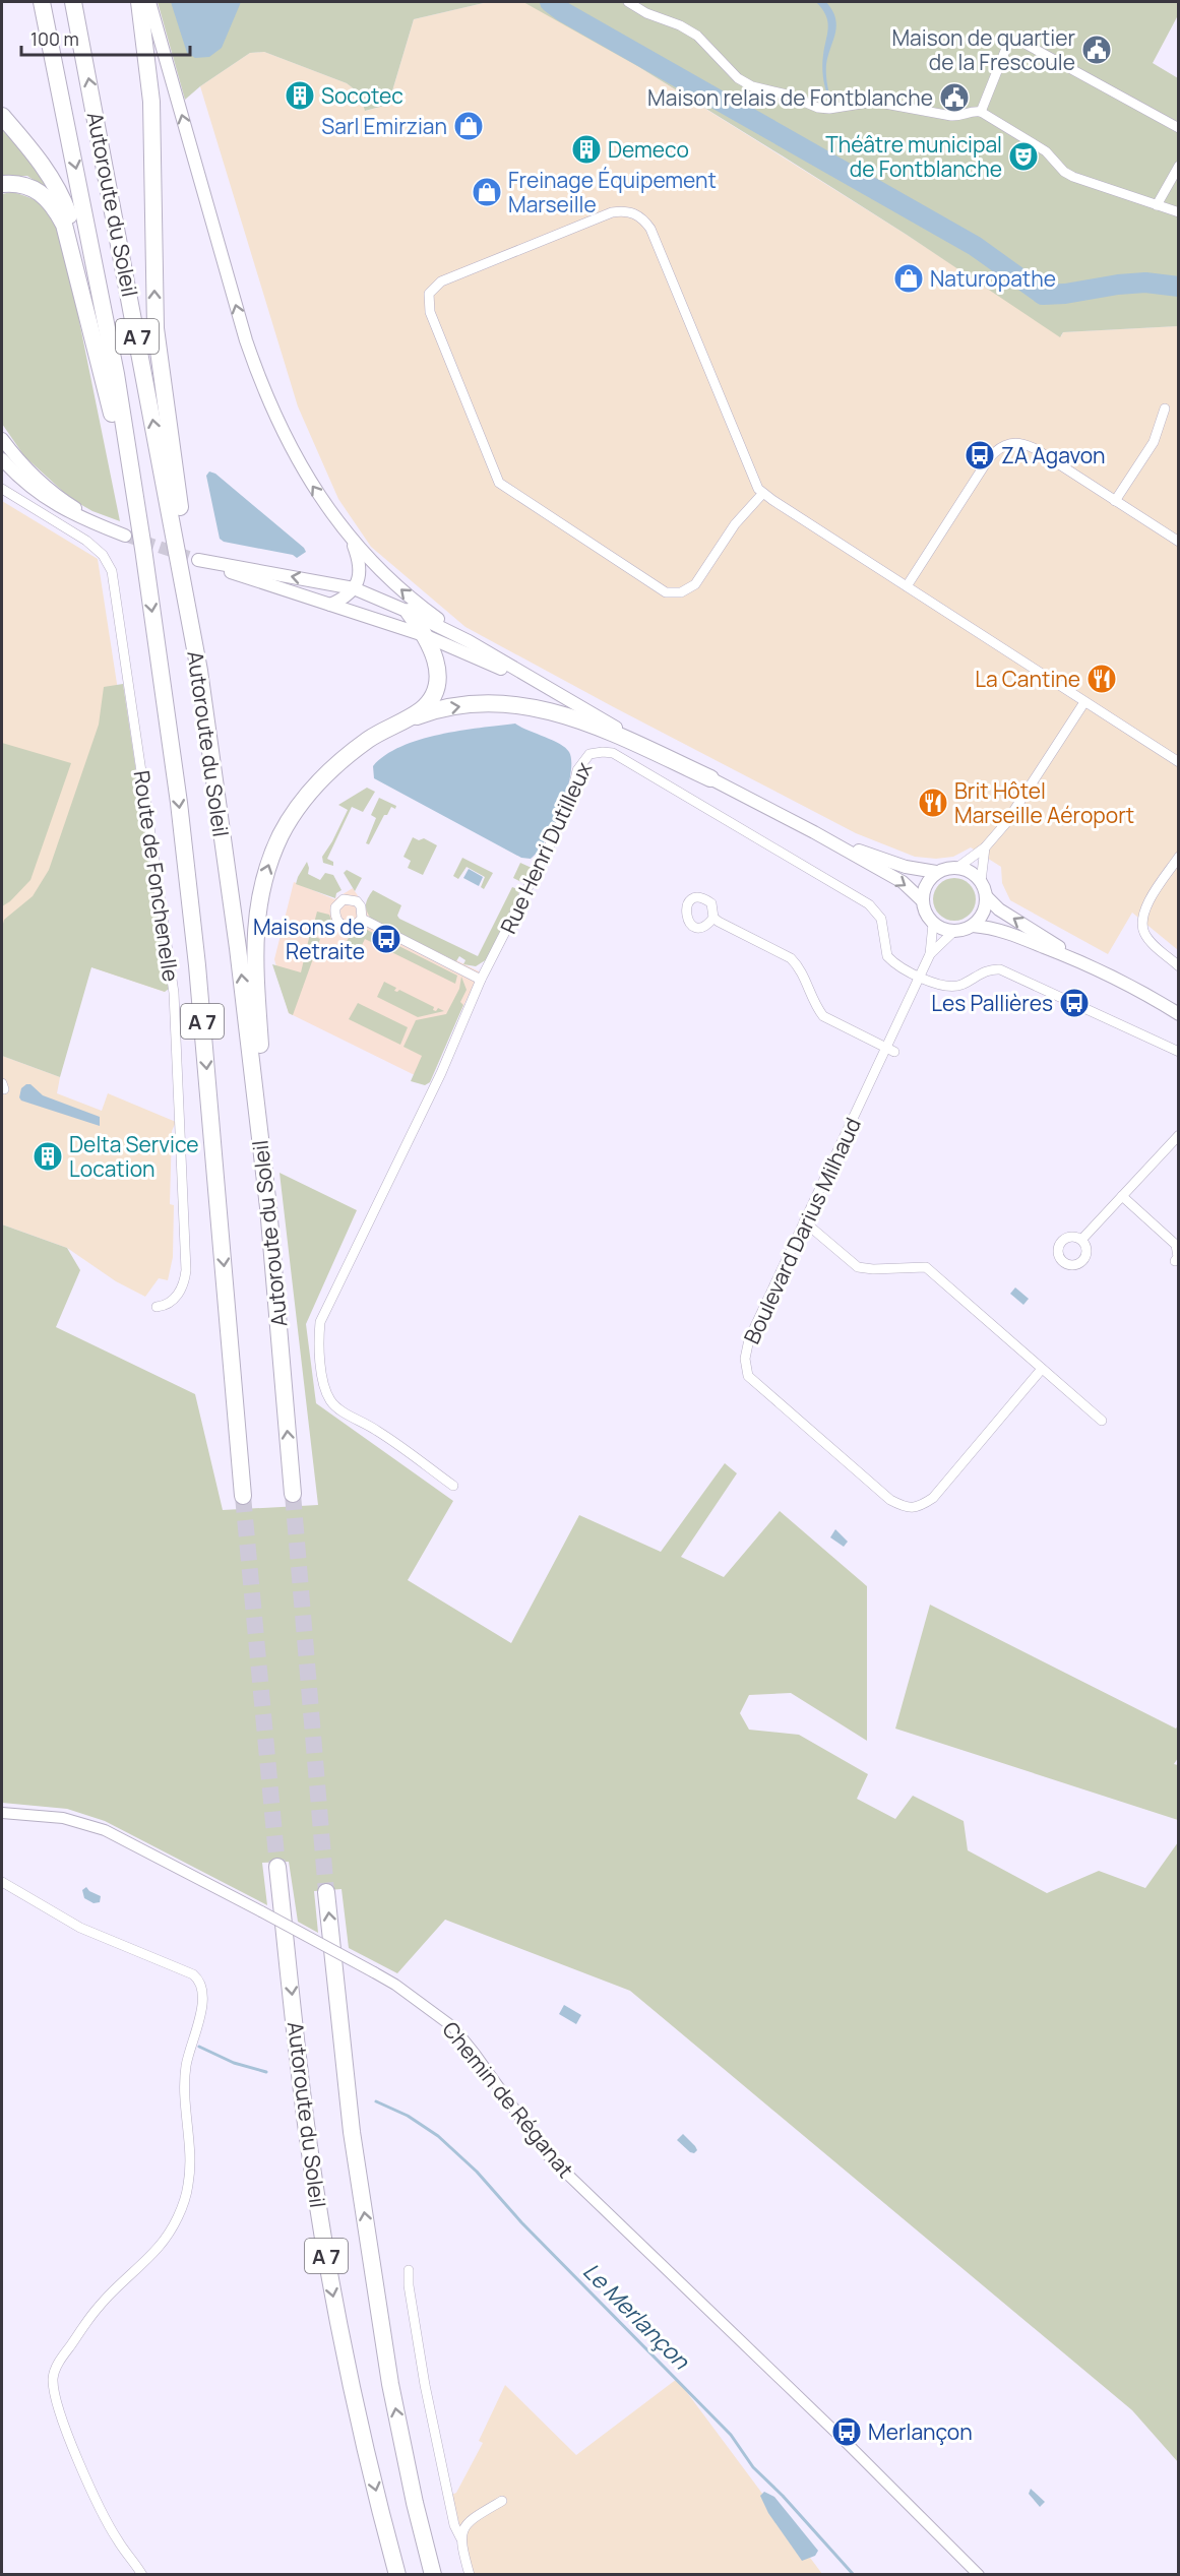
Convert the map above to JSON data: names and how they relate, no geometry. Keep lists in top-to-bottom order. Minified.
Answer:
{"streets":{"highway":["Autoroute du Soleil","A 7"],"street":["Rue Henri Dutilleux","Route de Fonchenelle","Boulevard Darius Milhaud","Chemin de Réganat"]},"crossings":[["Rue Henri Dutilleux","Boulevard Darius Milhaud"]],"water":["Le Merlançon"],"places":{"public building":["Maison de quartier de la Frescoule","Maison relais de Fontblanche"],"building":["Socotec","Demeco","Delta Service Location"],"shop":["Sarl Emirzian","Freinage Équipement Marseille","Naturopathe"],"theatre":["Théâtre municipal de Fontblanche"],"bus stop":["ZA Agavon","Maisons de Retraite","Les Pallières","Merlançon"],"restaurant":["La Cantine","Brit Hôtel Marseille Aéroport"]},"scale_bar":"100 m"}
